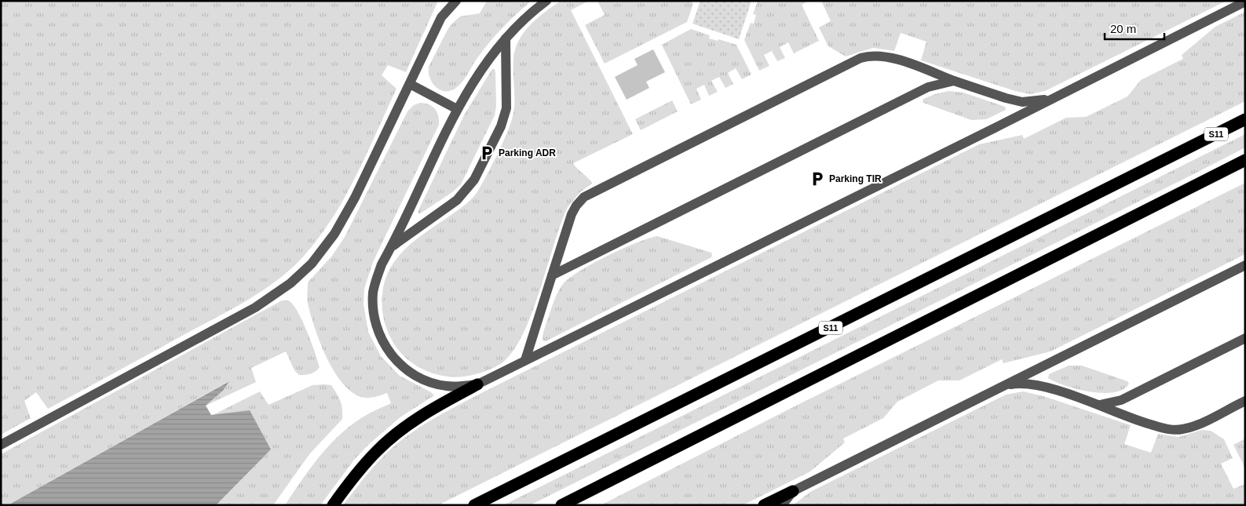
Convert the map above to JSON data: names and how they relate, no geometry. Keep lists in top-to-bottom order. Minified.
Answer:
{"streets":{"highway":["S11"]},"places":{"parking":["Parking ADR","Parking TIR"]},"scale_bar":"20 m"}
